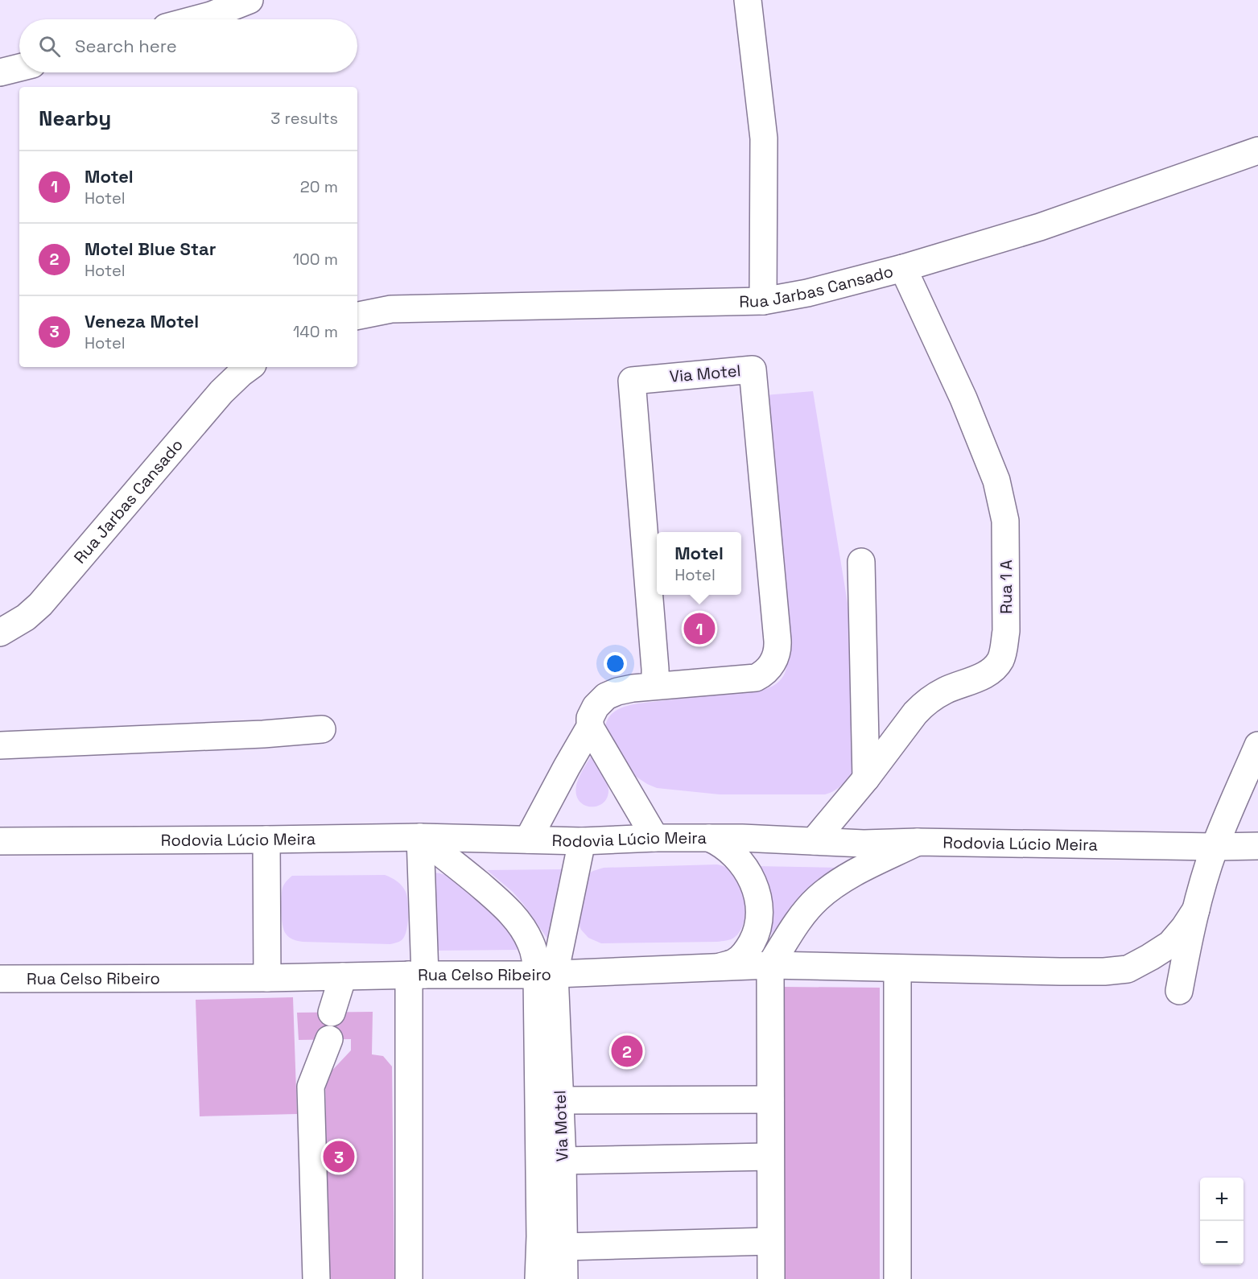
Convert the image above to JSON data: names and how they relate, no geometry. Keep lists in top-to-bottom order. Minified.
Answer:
{"streets":{"street":["Rua Jarbas Cansado","Via Motel","Rua 1 A","Rodovia Lúcio Meira","Rua Celso Ribeiro"]},"crossings":[["Rua Jarbas Cansado","Rua 1 A"],["Via Motel","Rua Celso Ribeiro"],["Rua 1 A","Rodovia Lúcio Meira"]],"page":{"search":"Search here","heading":["Nearby","3 results"],"list":[{"mark":"1","name":"Motel","note":"Hotel","value":"20 m"},{"mark":"2","name":"Motel Blue Star","note":"Hotel","value":"100 m"},{"mark":"3","name":"Veneza Motel","note":"Hotel","value":"140 m"}],"popup":["Motel","Hotel"],"pins":["1","2","3"],"map_buttons":["+","−"]}}
